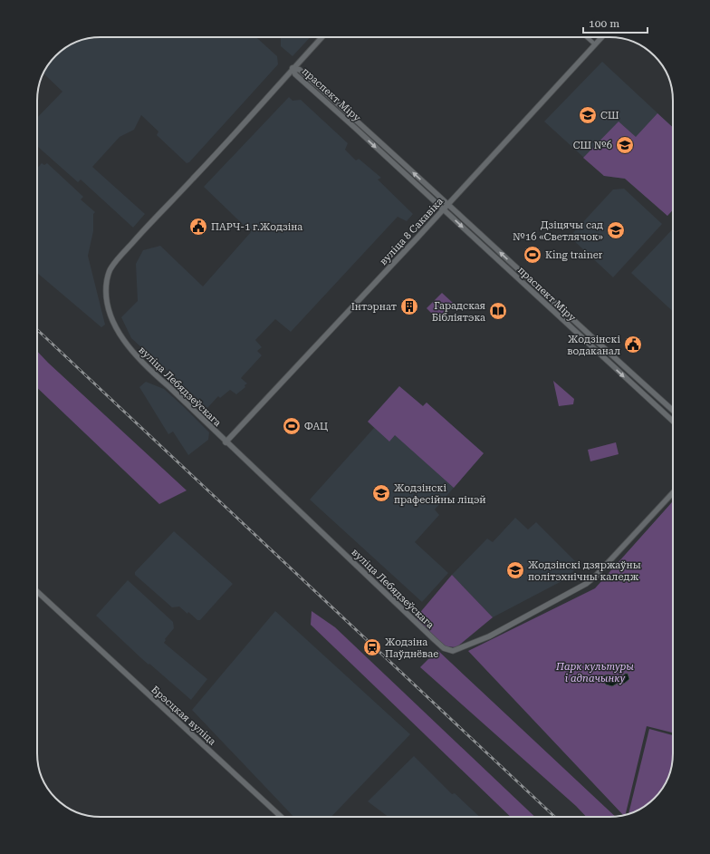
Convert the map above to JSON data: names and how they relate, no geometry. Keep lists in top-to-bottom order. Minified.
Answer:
{"streets":{"main road":["праспект Міру","вуліца 8 Сакавіка","вуліца Лебядзеўскага","Брэсцкая вуліца"]},"crossings":[["праспект Міру","вуліца 8 Сакавіка"],["праспект Міру","вуліца Лебядзеўскага"],["вуліца 8 Сакавіка","вуліца Лебядзеўскага"]],"parks":["Парк культуры і адпачынку"],"places":{"school or university":["СШ","СШ №6","Дзіцячы сад №16 «Светлячок»","Жодзінскі прафесійны ліцэй","Жодзінскі дзяржаўны політэхнічны каледж"],"public building":["ПАРЧ-1 г.Жодзіна","Жодзінскі водаканал"],"sports":["King trainer","ФАЦ"],"building":["Інтэрнат"],"library":["Гарадская Бібліятэка"],"station":["Жодзіна Паўднёвае"]},"scale_bar":"100 m"}
